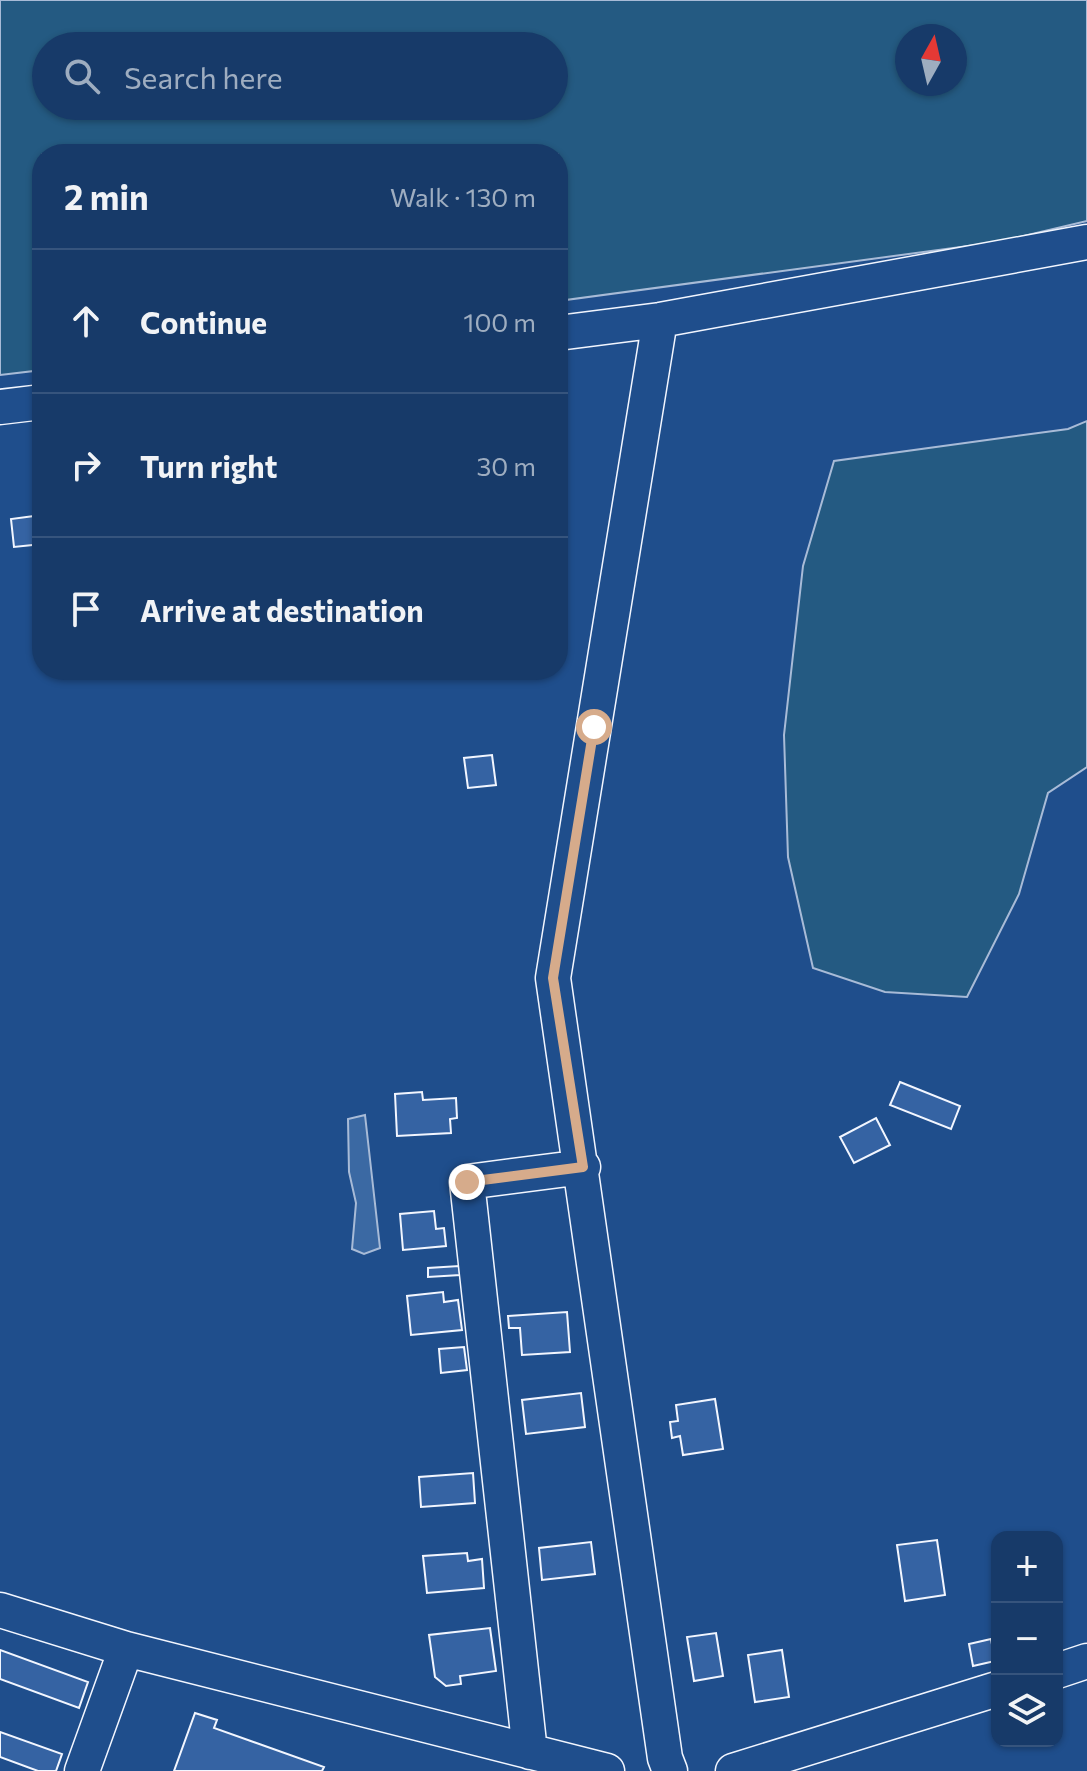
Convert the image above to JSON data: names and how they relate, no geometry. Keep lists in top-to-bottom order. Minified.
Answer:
{"north":"top","page":{"search":"Search here","heading":["2 min","Walk · 130 m"],"list":[["Continue","100 m"],["Turn right","30 m"],"Arrive at destination"],"map_buttons":["+","−"]}}
